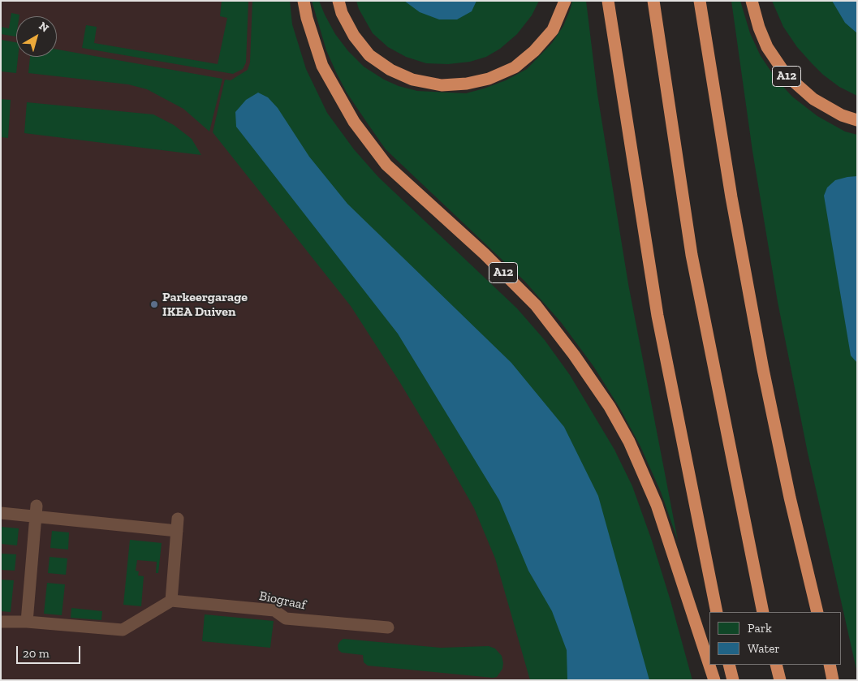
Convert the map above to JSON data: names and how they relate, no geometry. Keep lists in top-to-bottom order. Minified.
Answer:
{"streets":{"highway":["A12"],"street":["Biograaf"]},"places":["Parkeergarage IKEA Duiven"],"legend":["Park","Water"],"scale_bar":"20 m","north":"top right"}
